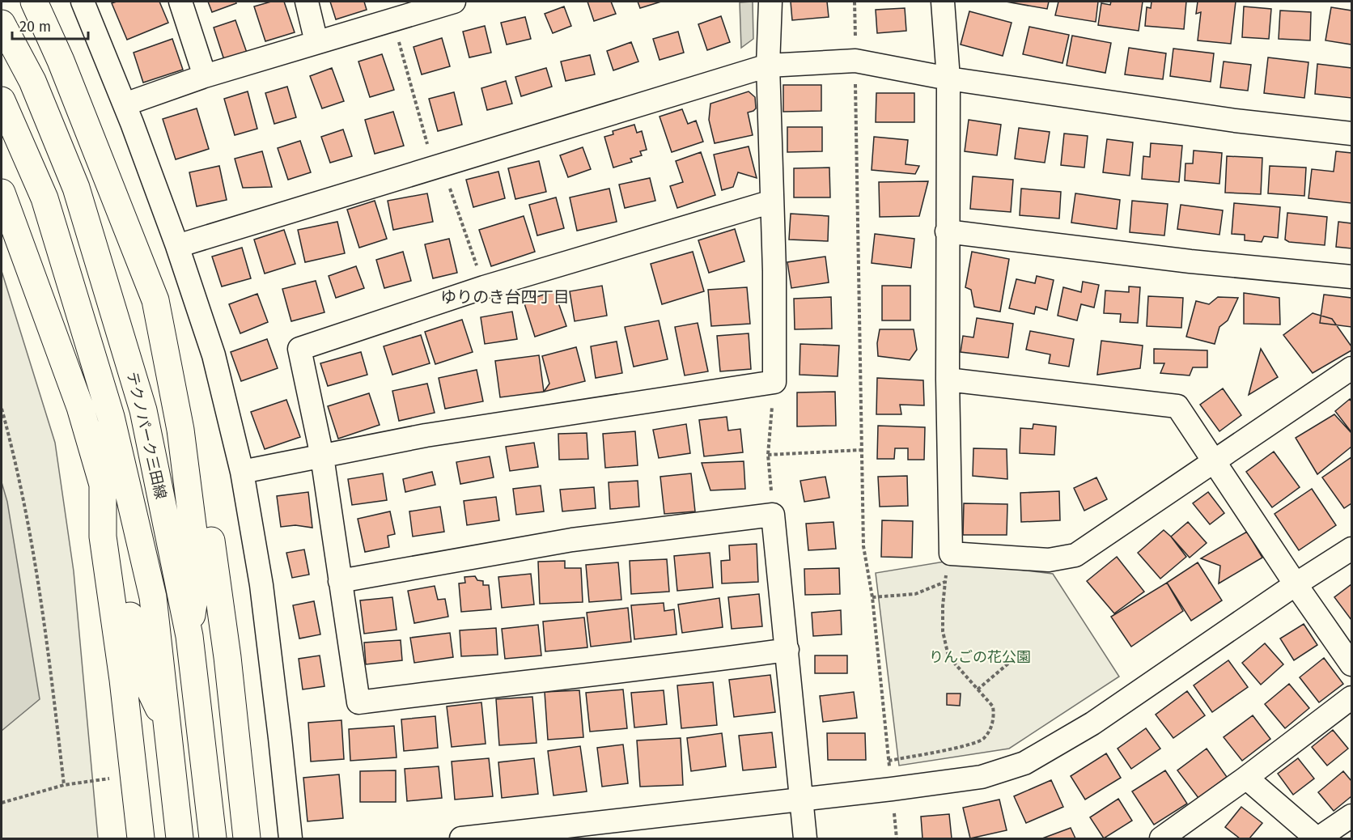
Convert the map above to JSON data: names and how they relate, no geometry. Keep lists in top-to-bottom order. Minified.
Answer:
{"streets":{"main road":["テクノパーク三田線"]},"districts":["ゆりのき台四丁目"],"parks":["りんごの花公園"],"scale_bar":"20 m"}
